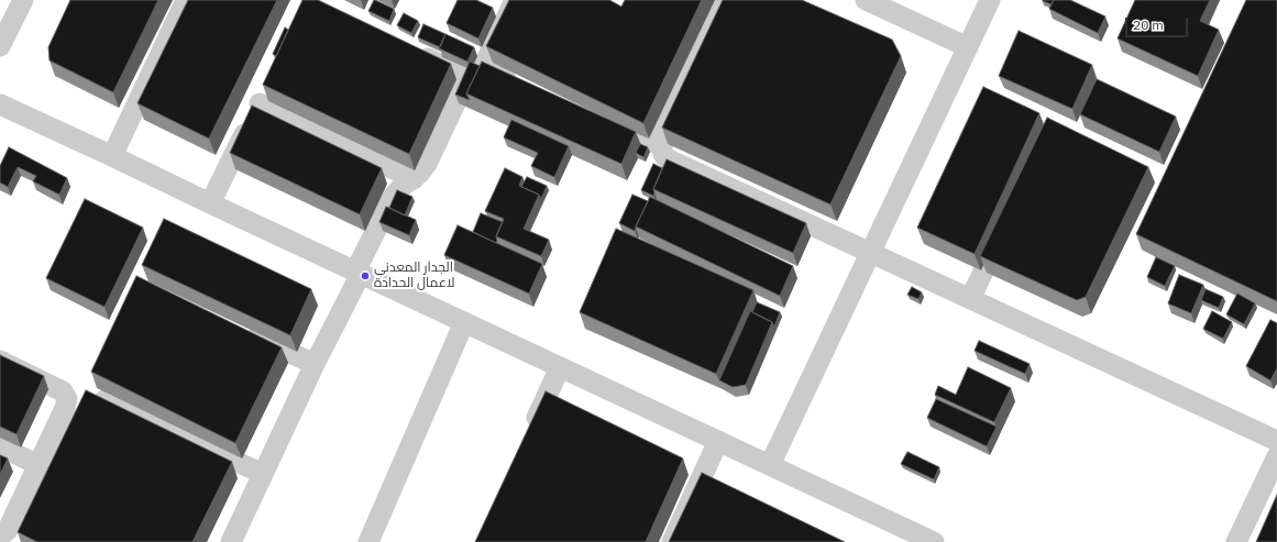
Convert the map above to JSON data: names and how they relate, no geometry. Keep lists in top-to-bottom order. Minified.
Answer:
{"places":["الجدار المعدني لاعمال الحدادة"],"scale_bar":"20 m"}
